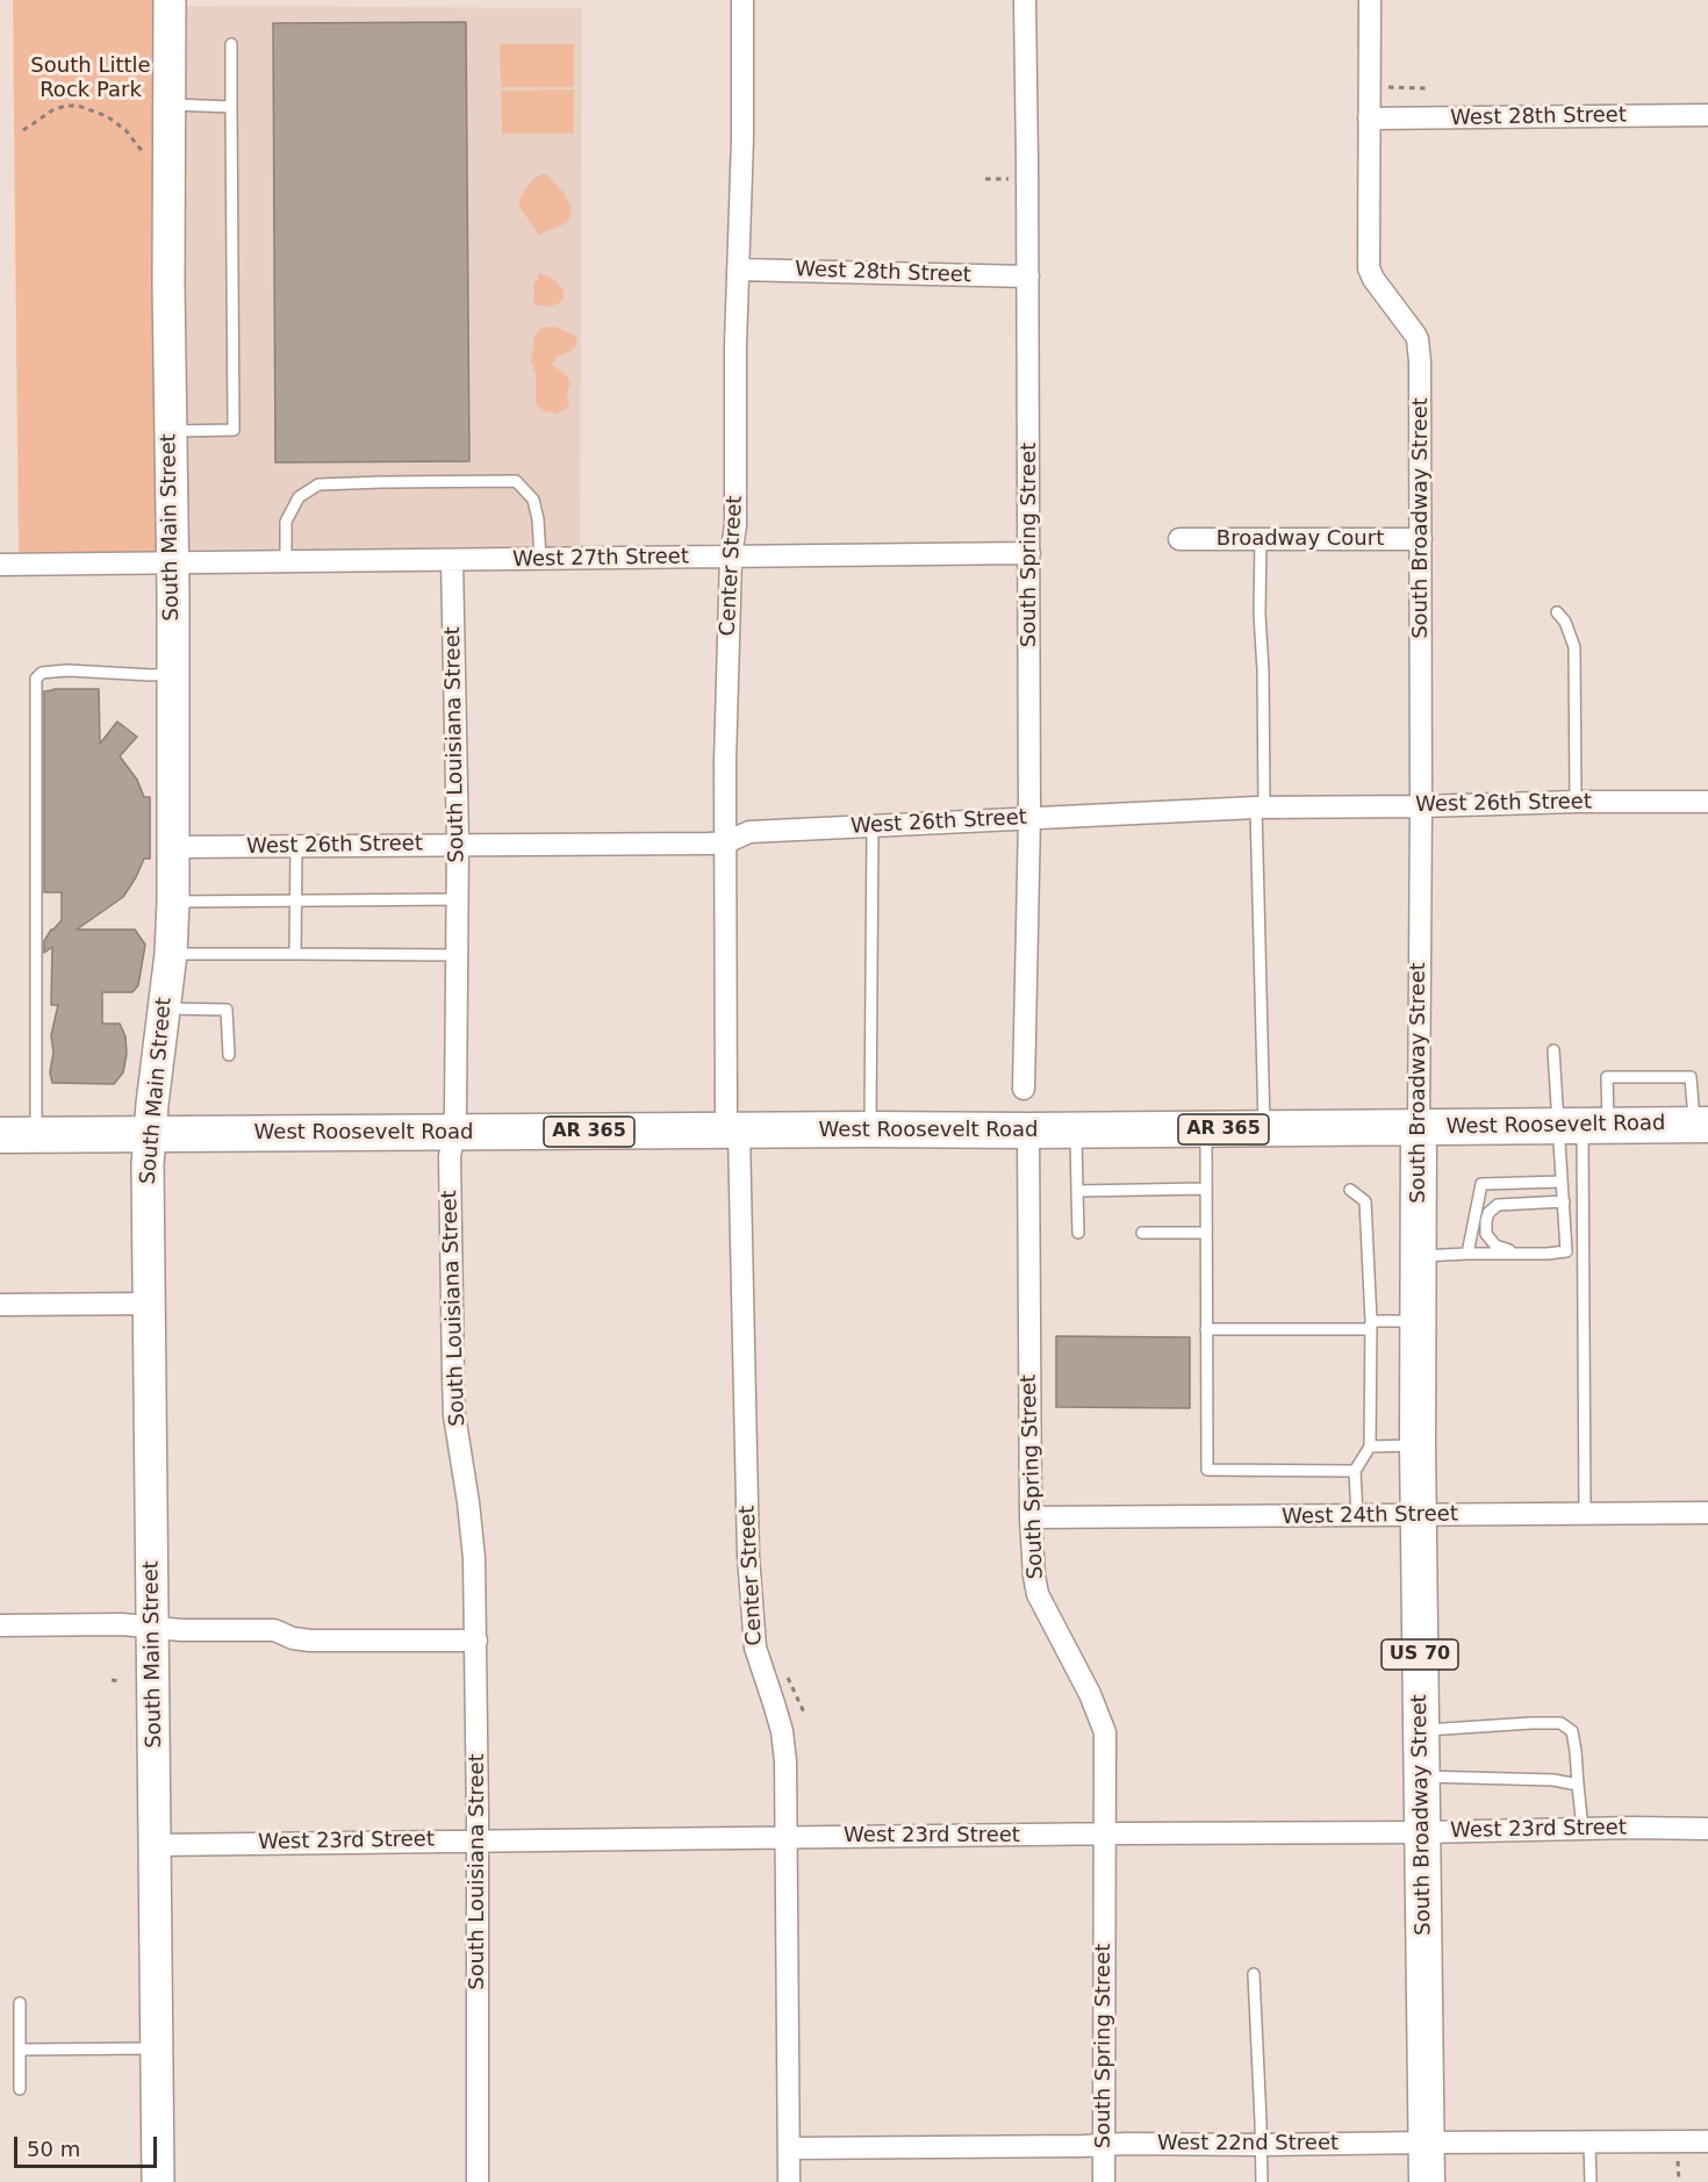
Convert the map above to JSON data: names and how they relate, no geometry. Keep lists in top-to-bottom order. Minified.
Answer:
{"streets":{"main road":["South Broadway Street","West Roosevelt Road","AR 365","US 70"],"street":["West 28th Street","South Main Street","Broadway Court","South Spring Street","West 27th Street","Center Street","South Louisiana Street","West 26th Street","West 24th Street","West 23rd Street","West 22nd Street"]},"crossings":[["West 28th Street","South Broadway Street"],["West 28th Street","South Spring Street"],["West 28th Street","Center Street"],["South Broadway Street","Broadway Court"],["South Broadway Street","West 26th Street"],["South Broadway Street","West Roosevelt Road"],["South Broadway Street","West 24th Street"],["South Broadway Street","West 23rd Street"],["South Broadway Street","West 22nd Street"],["South Main Street","West 27th Street"],["South Main Street","West 26th Street"],["South Main Street","West Roosevelt Road"],["South Main Street","AR 365"],["South Main Street","West 23rd Street"],["South Spring Street","West 27th Street"],["South Spring Street","West 26th Street"],["South Spring Street","West Roosevelt Road"],["South Spring Street","West 24th Street"],["South Spring Street","West 23rd Street"],["South Spring Street","West 22nd Street"],["West 27th Street","Center Street"],["West 27th Street","South Louisiana Street"],["Center Street","West 26th Street"],["Center Street","West Roosevelt Road"],["Center Street","West 23rd Street"],["Center Street","West 22nd Street"],["South Louisiana Street","West 26th Street"],["South Louisiana Street","West Roosevelt Road"],["South Louisiana Street","West 23rd Street"],["West Roosevelt Road","AR 365"]],"parks":["South Little Rock Park"],"scale_bar":"50 m"}
